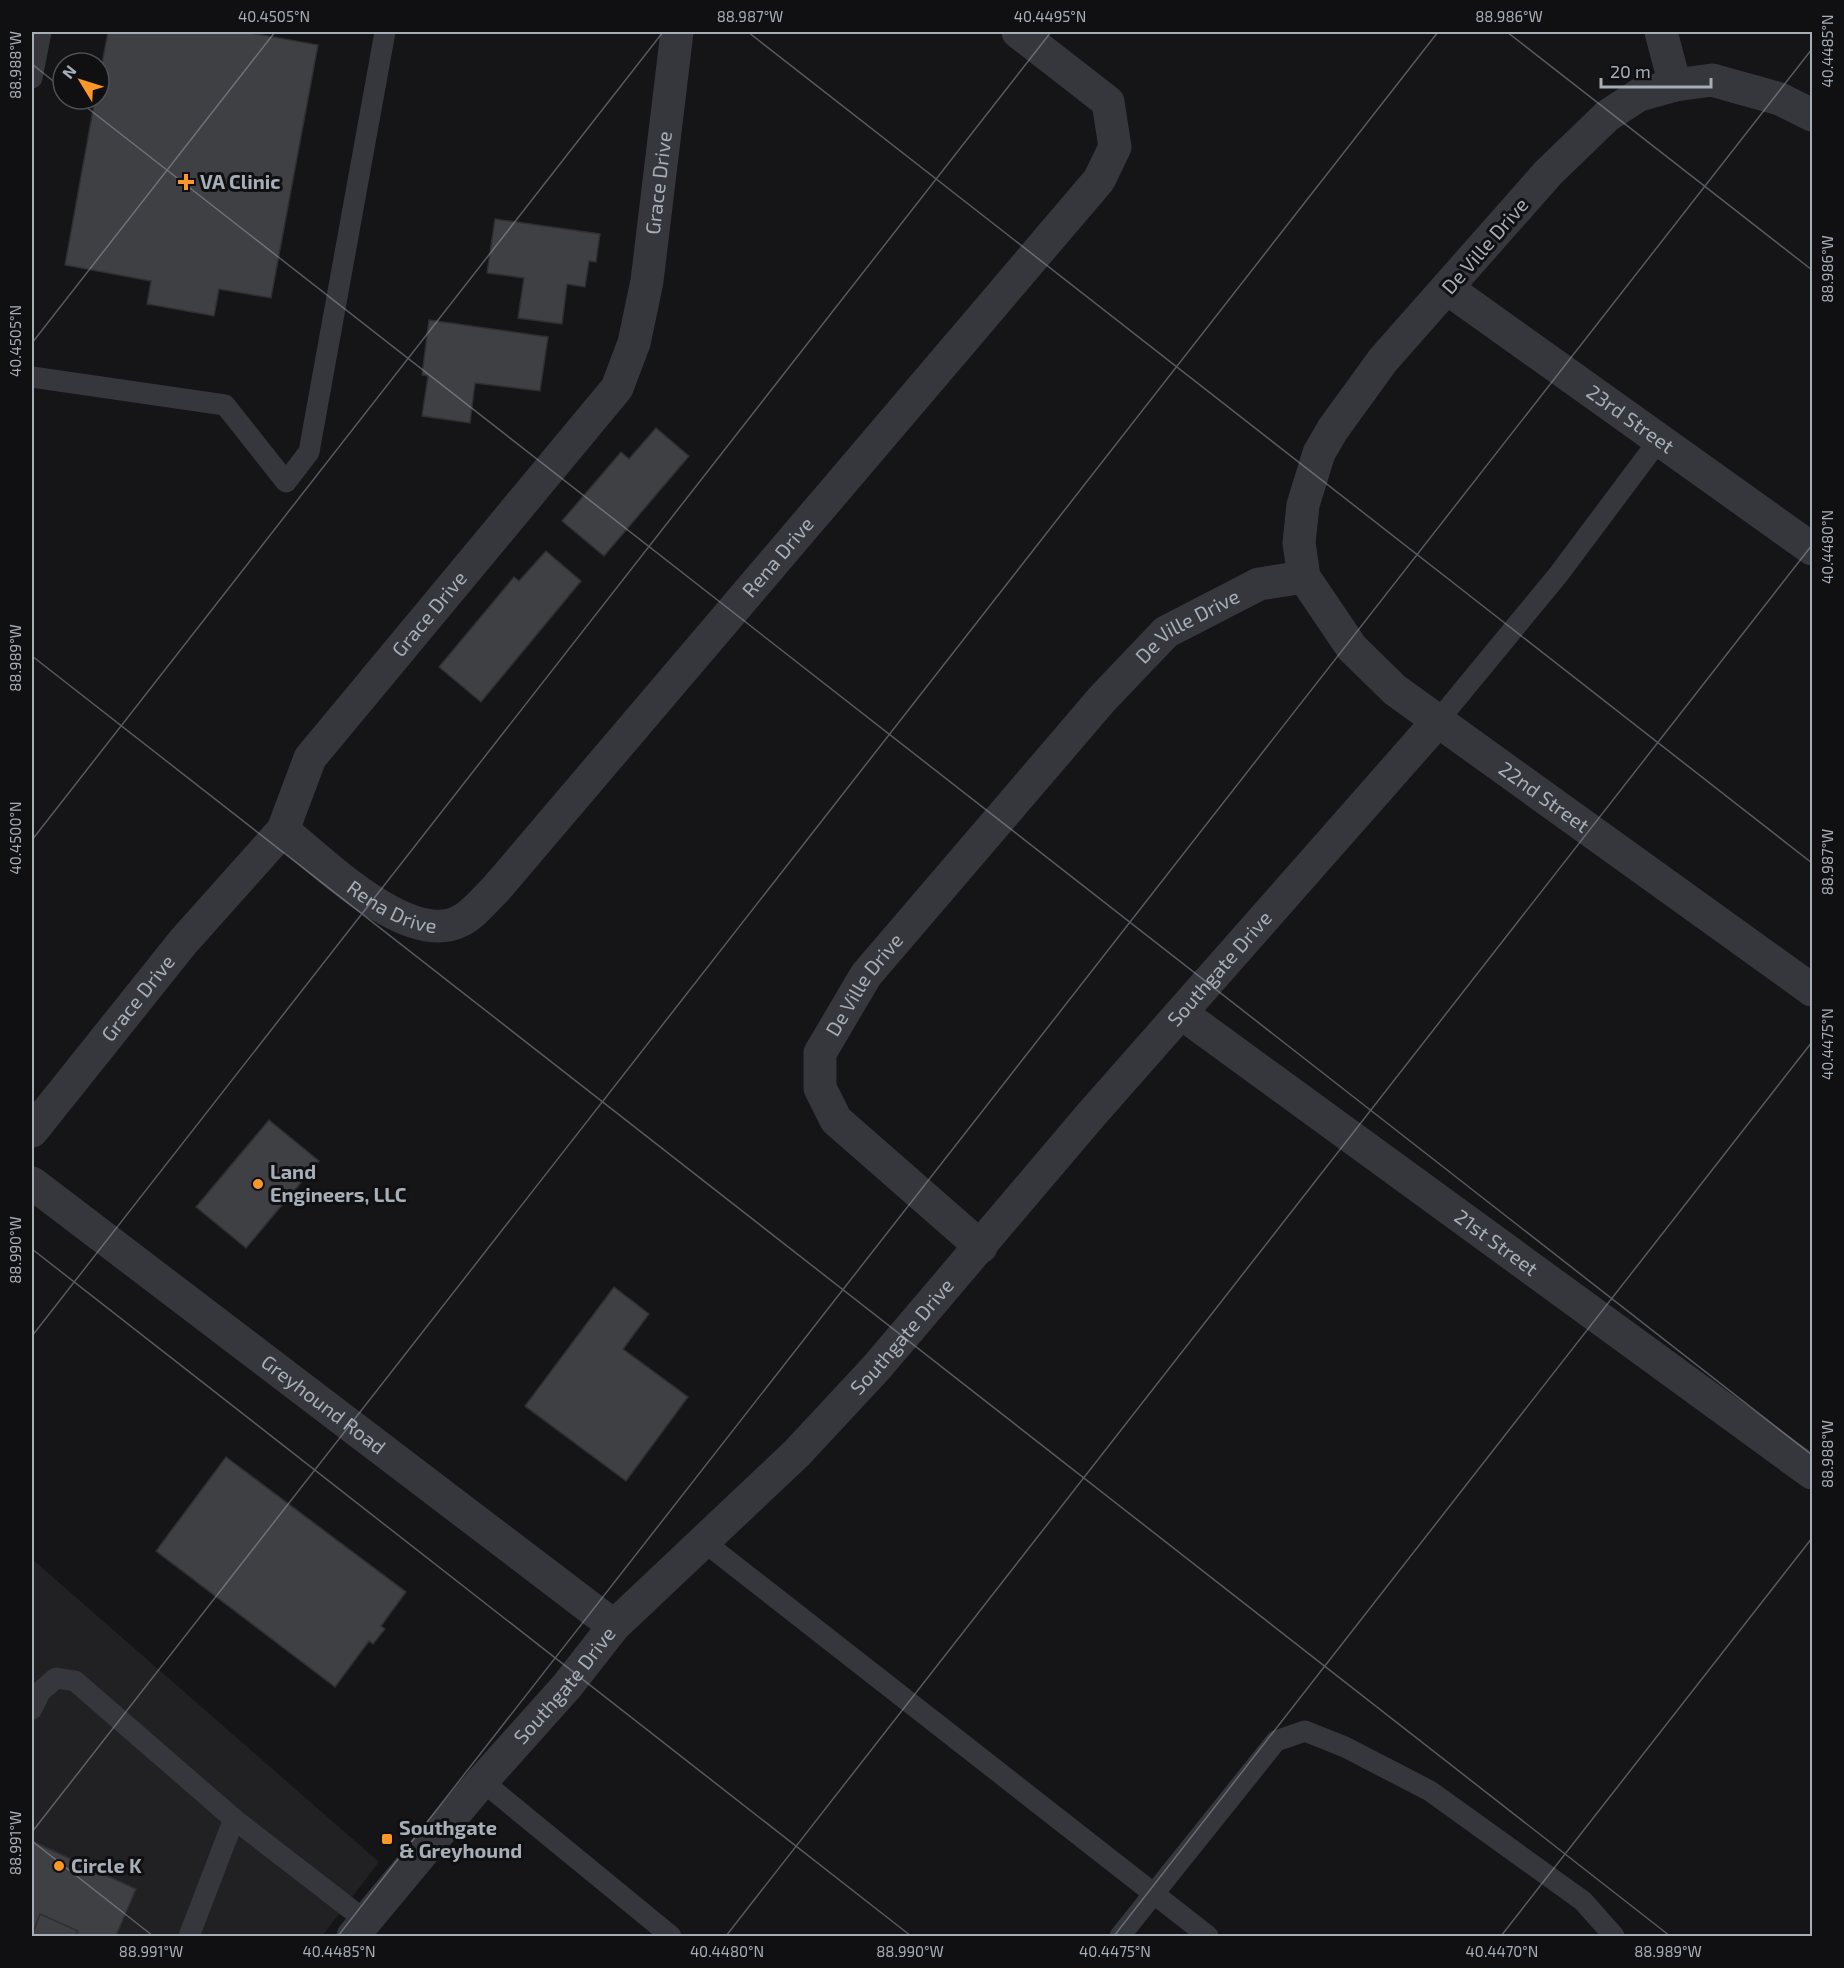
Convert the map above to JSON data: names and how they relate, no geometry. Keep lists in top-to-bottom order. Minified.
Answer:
{"streets":{"street":["Grace Drive","De Ville Drive","23rd Street","Rena Drive","22nd Street","Southgate Drive","21st Street","Greyhound Road"]},"crossings":[["Grace Drive","Rena Drive"],["De Ville Drive","23rd Street"],["De Ville Drive","22nd Street"],["De Ville Drive","Southgate Drive"],["22nd Street","Southgate Drive"],["Southgate Drive","21st Street"],["Southgate Drive","Greyhound Road"]],"places":{"health":["VA Clinic"],"other":["Land Engineers, LLC","Circle K"],"transit":["Southgate & Greyhound"]},"scale_bar":"20 m","north":"top left","coordinates":["40.4505°N","88.987°W","40.4495°N","88.986°W","40.4485°N","88.988°W","40.4480°N","88.989°W","40.4500°N","40.4475°N","88.990°W","88.991°W","40.4470°N"]}
